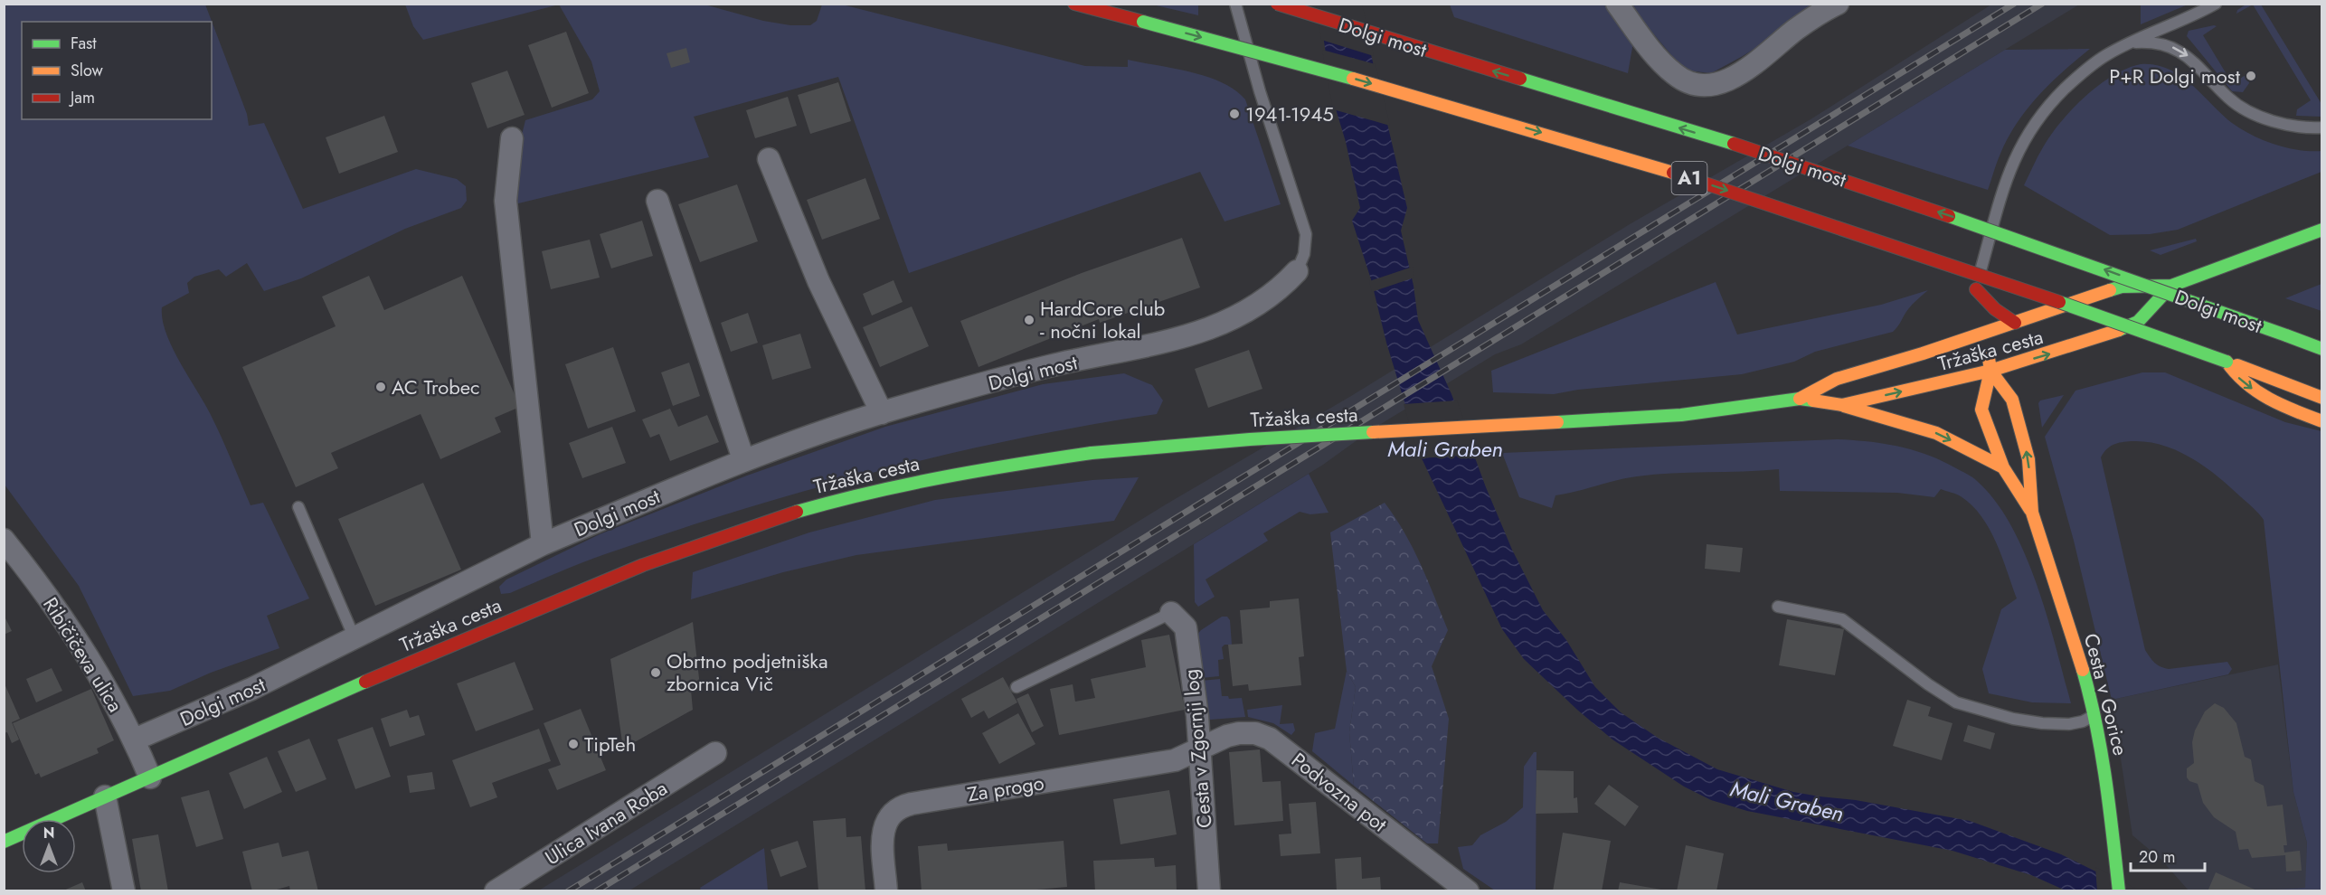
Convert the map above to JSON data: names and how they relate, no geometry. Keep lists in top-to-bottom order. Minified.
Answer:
{"streets":{"main road":["Dolgi most","A1","Tržaška cesta","Cesta v Gorice"],"street":["Ribičičeva ulica","Cesta v Zgornji log","Za progo","Podvozna pot","Ulica Ivana Roba"]},"crossings":[["Dolgi most","Ribičičeva ulica"],["Tržaška cesta","Ribičičeva ulica"],["Tržaška cesta","Cesta v Gorice"],["Cesta v Zgornji log","Za progo"],["Cesta v Zgornji log","Podvozna pot"],["Za progo","Podvozna pot"]],"water":["Mali Graben"],"places":["P+R Dolgi most","1941-1945","HardCore club - nočni lokal","AC Trobec","Obrtno podjetniška zbornica Vič","TipTeh"],"legend":["Fast","Slow","Jam"],"scale_bar":"20 m","north":"top"}
